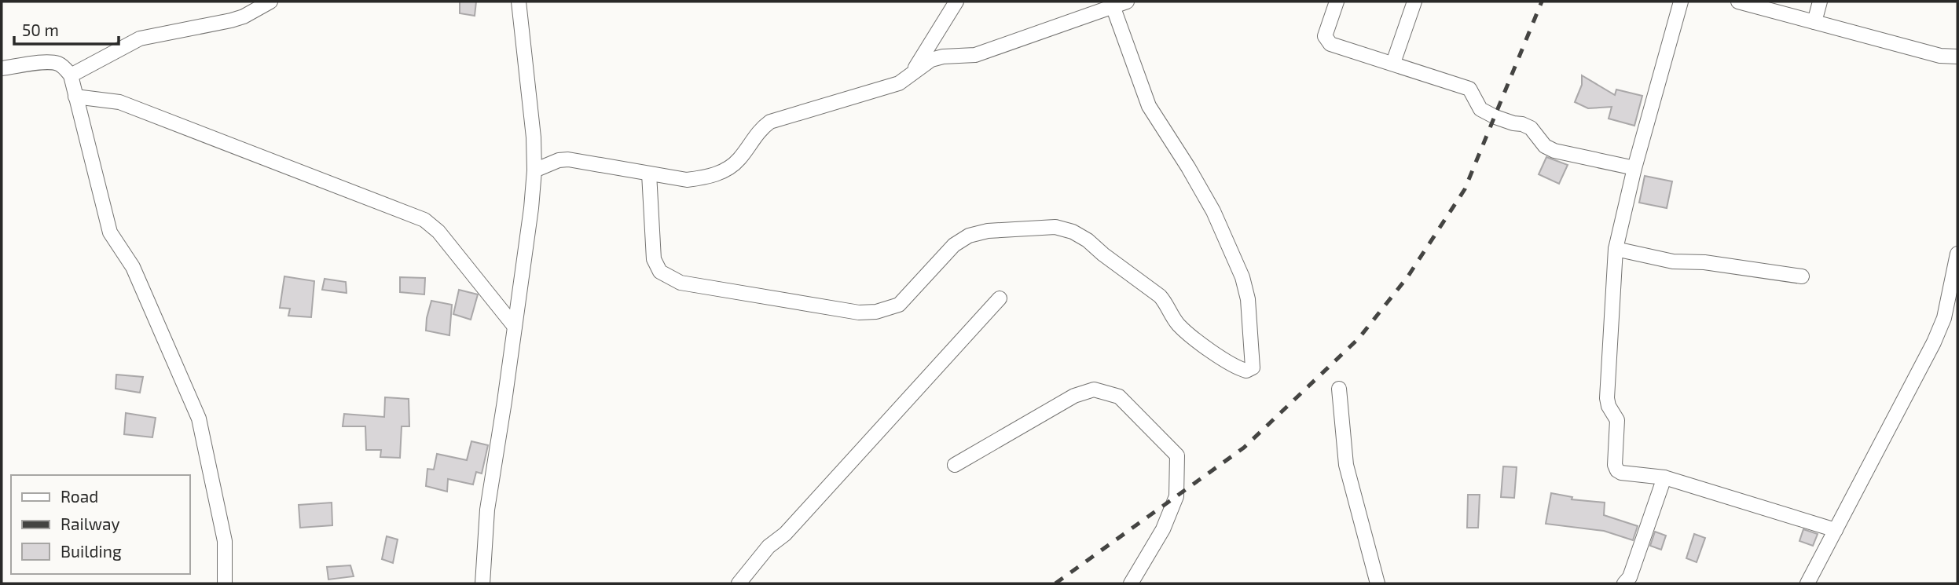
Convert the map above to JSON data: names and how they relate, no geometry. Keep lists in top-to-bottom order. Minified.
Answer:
{"legend":["Road","Railway","Building"],"scale_bar":"50 m"}
